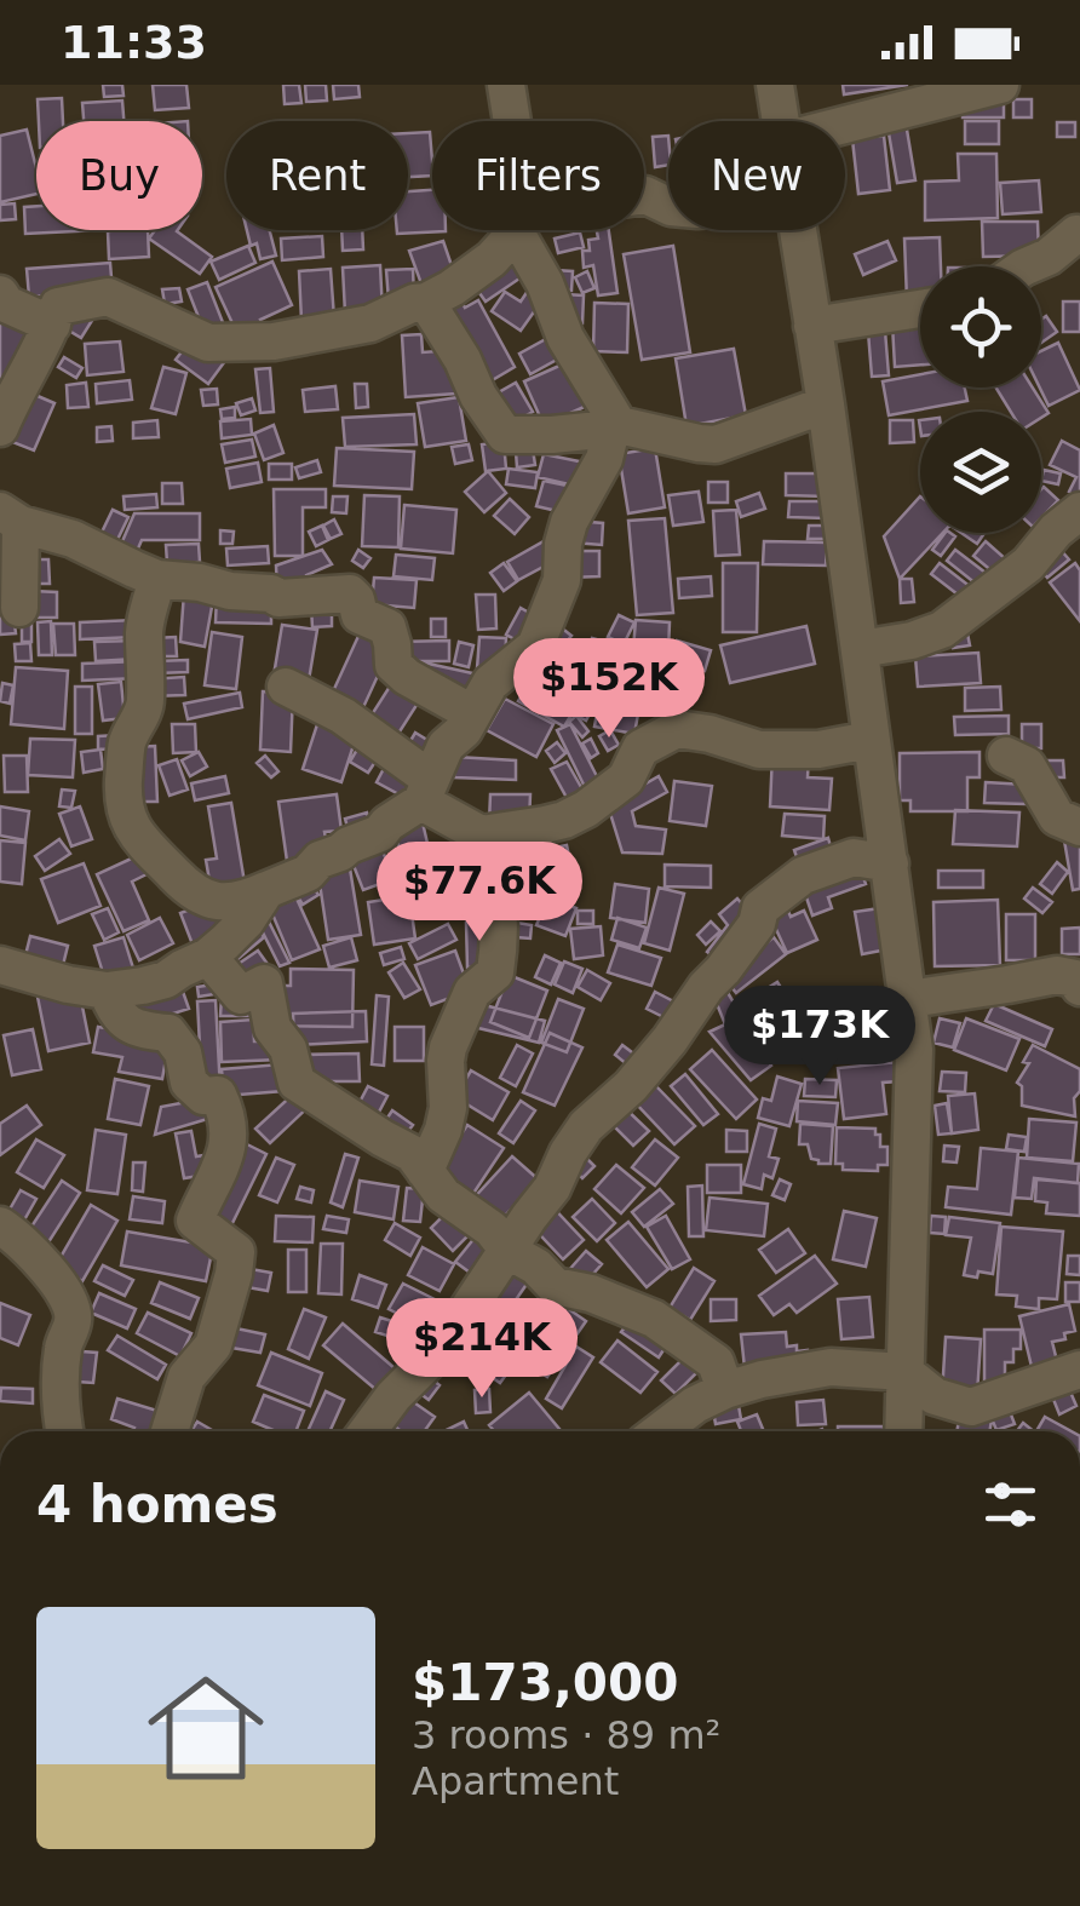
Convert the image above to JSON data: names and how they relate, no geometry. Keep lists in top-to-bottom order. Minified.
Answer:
{"page":{"status":"11:33","chip":["Buy","Rent","Filters","New"],"price":["$152K","$77.6K","$173K","$214K"],"heading":"4 homes","list":[{"name":"$173,000","note":"3 rooms · 89 m² · Apartment"}]}}
